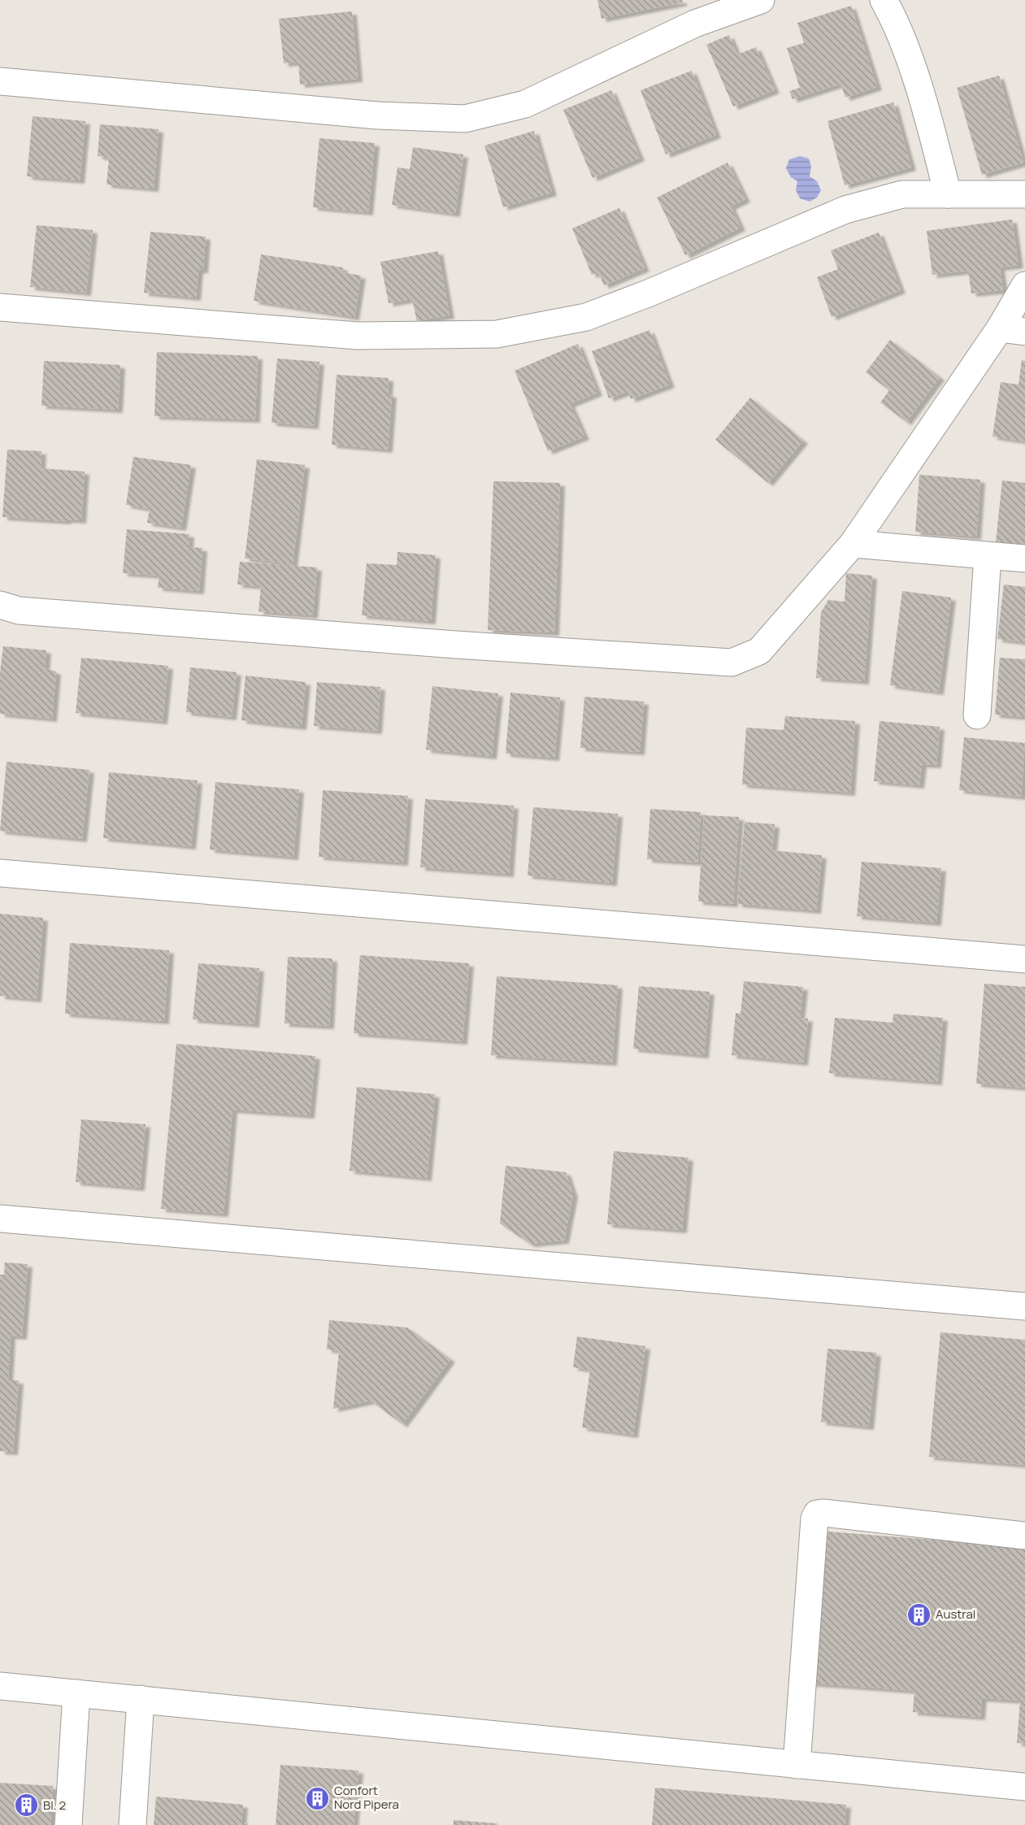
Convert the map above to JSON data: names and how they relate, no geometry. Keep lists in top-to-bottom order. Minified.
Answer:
{"places":{"building":["Austral","Confort Nord Pipera","Bl. 2"]}}
